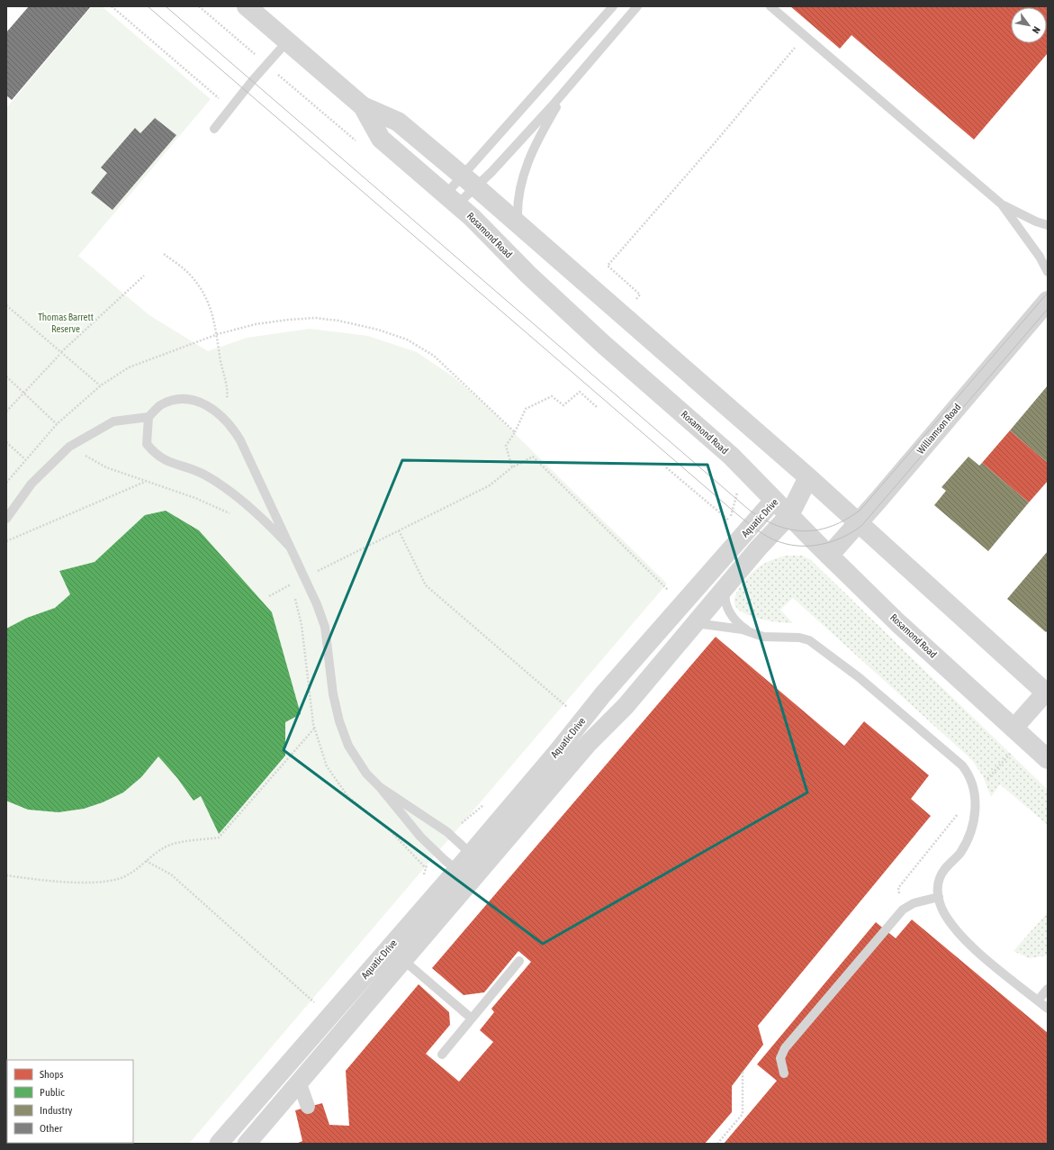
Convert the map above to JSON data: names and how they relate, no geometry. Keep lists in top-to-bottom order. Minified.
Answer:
{"streets":{"street":["Rosamond Road","Williamson Road","Aquatic Drive"]},"crossings":[["Rosamond Road","Williamson Road"],["Rosamond Road","Aquatic Drive"]],"parks":["Thomas Barrett Reserve"],"legend":["Shops","Public","Industry","Other"],"north":"bottom right"}
